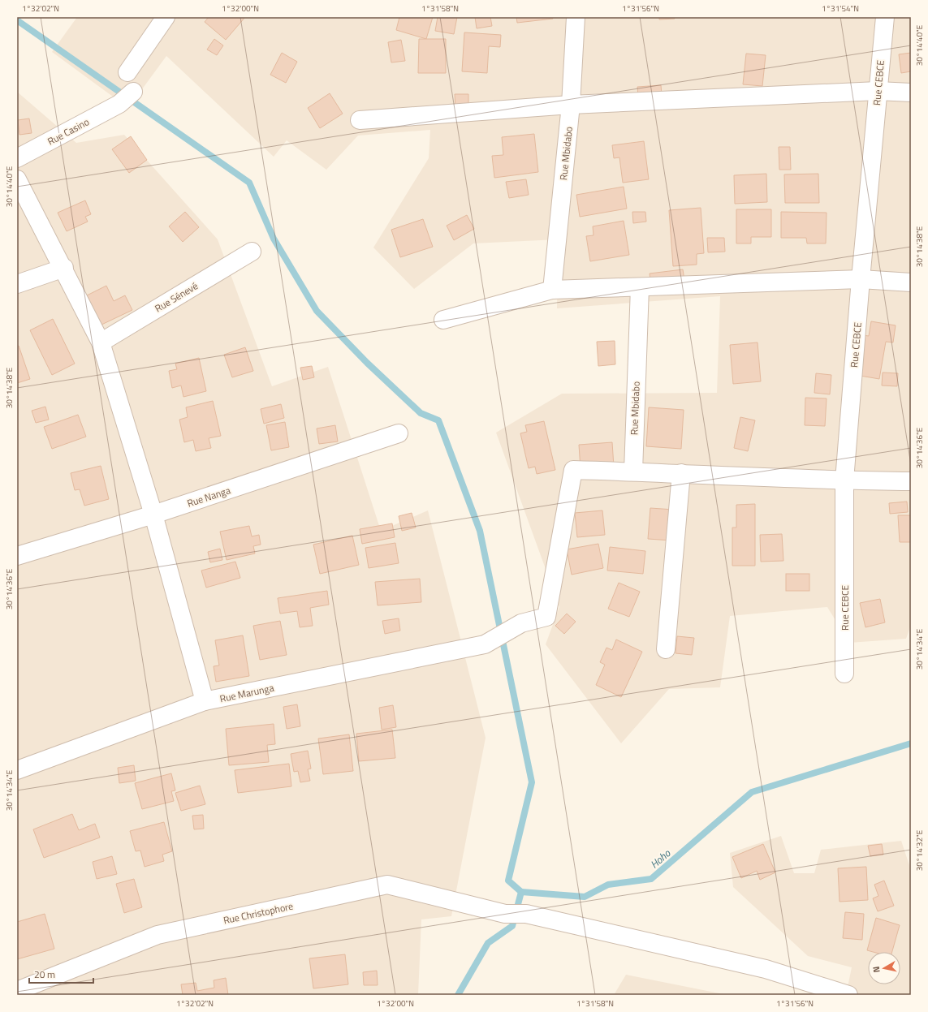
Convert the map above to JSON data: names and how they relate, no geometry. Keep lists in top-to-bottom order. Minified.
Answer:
{"streets":{"street":["Rue CEBCE","Rue Casino","Rue Mbidabo","Rue Sénevé","Rue Nanga","Rue Marunga","Rue Christophore"]},"crossings":[["Rue Mbidabo","Rue Marunga"]],"water":["Hoho"],"scale_bar":"20 m","north":"left","coordinates":["1°32'02\"N","1°32'00\"N","1°31'58\"N","1°31'56\"N","1°31'54\"N","30°14'40\"E","30°14'38\"E","30°14'36\"E","30°14'34\"E","30°14'32\"E"]}
